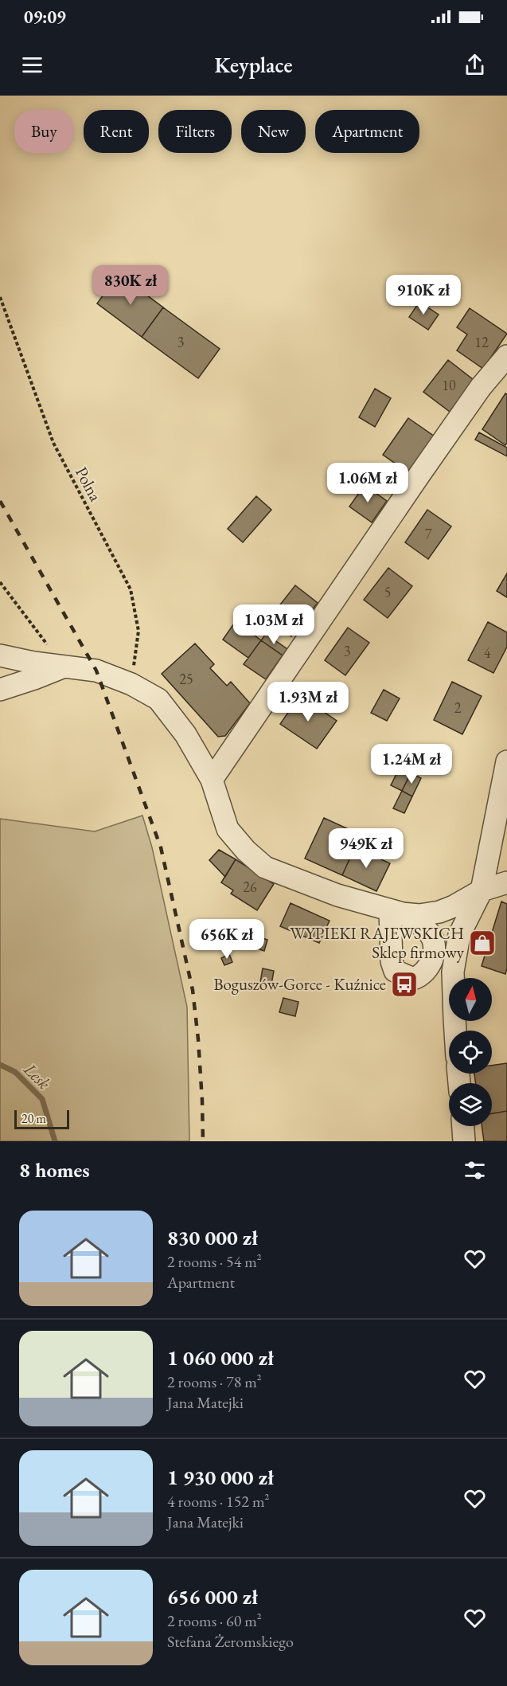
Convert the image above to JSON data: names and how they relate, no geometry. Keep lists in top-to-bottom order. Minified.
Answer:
{"streets":{"path":["Polna"]},"water":["Lesk"],"places":{"shop":["WYPIEKI RAJEWSKICH Sklep firmowy"],"bus stop":["Boguszów-Gorce - Kuźnice"]},"house_numbers":["3","12","10","7","5","3","4","25","2","26"],"scale_bar":"20 m","north":"top","page":{"status":"09:09","header":"Keyplace","chip":["Buy","Rent","Filters","New","Apartment"],"price":["830K zł","910K zł","1.06M zł","1.03M zł","1.93M zł","1.24M zł","949K zł","656K zł"],"scale":"20 m","heading":"8 homes","list":[{"name":"830 000 zł","note":"2 rooms · 54 m² · Apartment"},{"name":"1 060 000 zł","note":"2 rooms · 78 m² · Jana Matejki"},{"name":"1 930 000 zł","note":"4 rooms · 152 m² · Jana Matejki"},{"name":"656 000 zł","note":"2 rooms · 60 m² · Stefana Żeromskiego"}]}}
